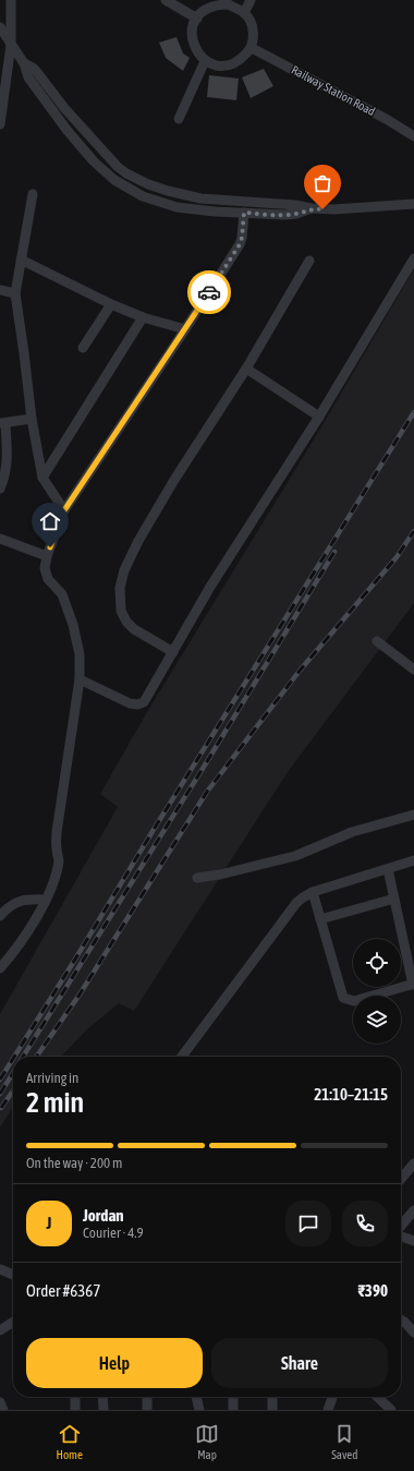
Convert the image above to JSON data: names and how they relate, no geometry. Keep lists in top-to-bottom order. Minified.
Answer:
{"streets":{"street":["Railway Station Road"]},"page":{"heading":["2 min","Arriving in","21:10–21:15"],"panel":["Jordan","Courier · 4.9","Order #6367","₹390"],"bar":"On the way · 200 m","round":"J","buttons":["Help","Share"],"tabs":["Home","Map","Saved"]}}
